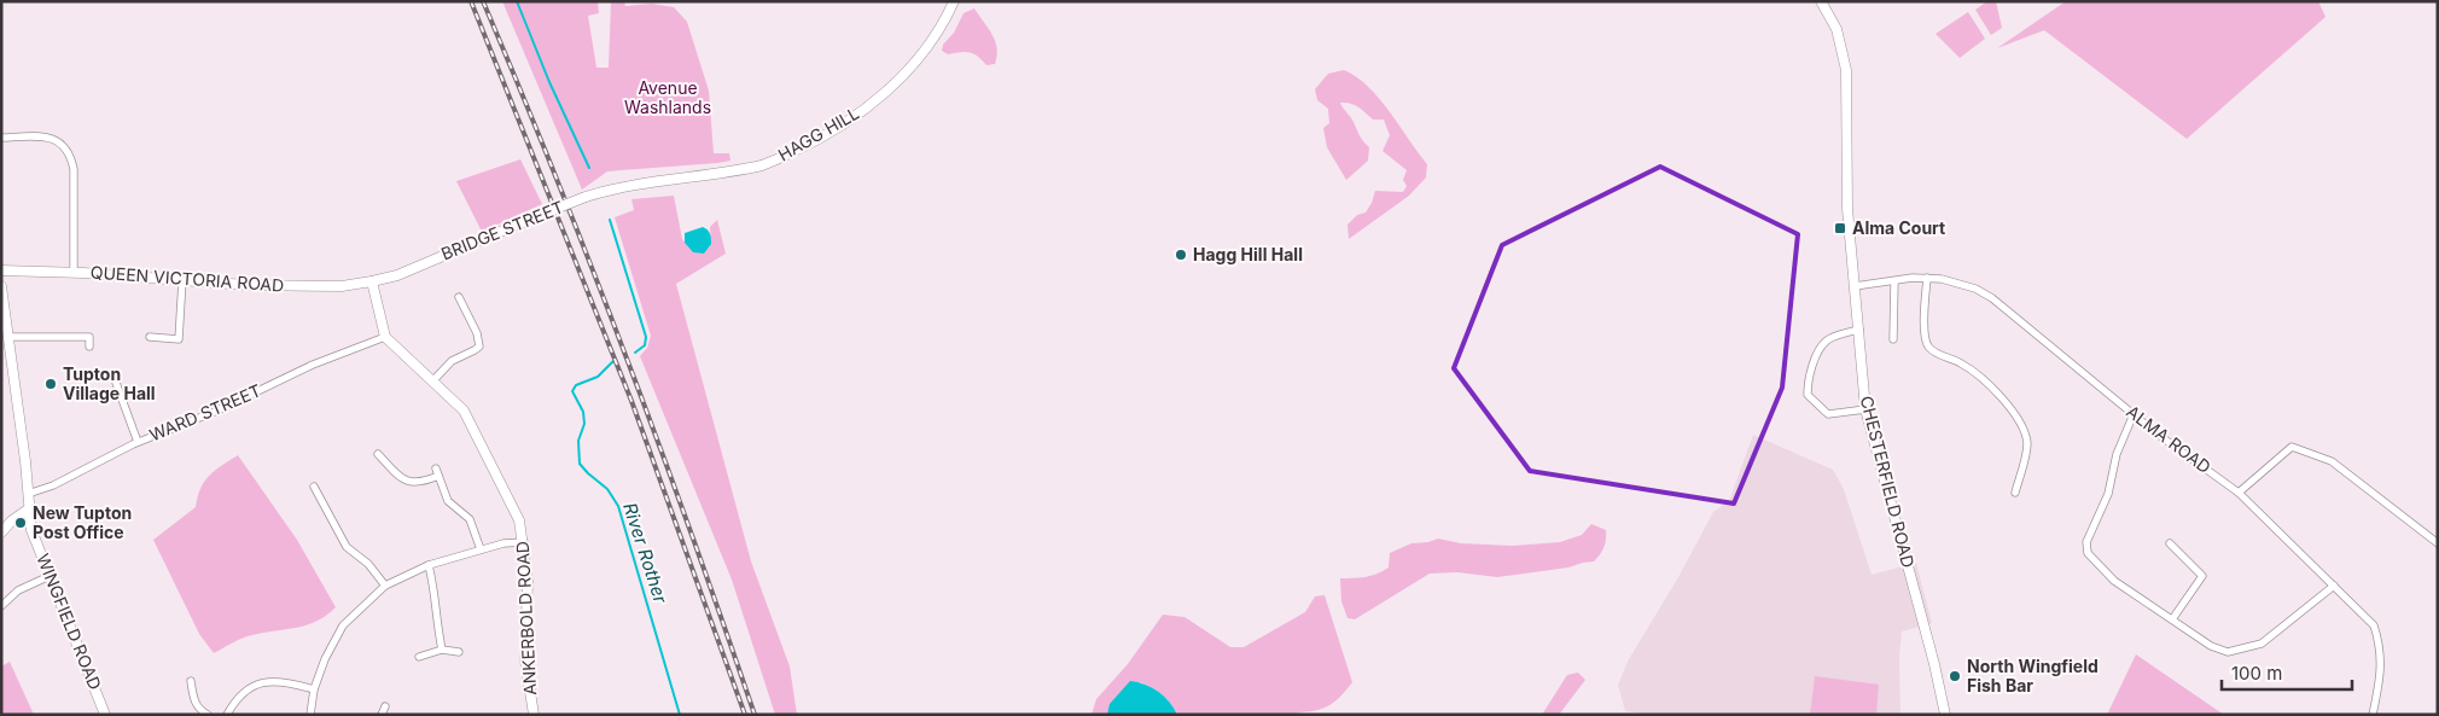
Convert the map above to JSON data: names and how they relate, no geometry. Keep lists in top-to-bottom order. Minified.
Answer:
{"streets":{"street":["HAGG HILL","BRIDGE STREET","QUEEN VICTORIA ROAD","WARD STREET","ALMA ROAD","CHESTERFIELD ROAD","ANKERBOLD ROAD","WINGFIELD ROAD"]},"crossings":[["HAGG HILL","BRIDGE STREET"],["BRIDGE STREET","QUEEN VICTORIA ROAD"],["WARD STREET","ANKERBOLD ROAD"],["WARD STREET","WINGFIELD ROAD"],["ALMA ROAD","CHESTERFIELD ROAD"]],"water":["River Rother"],"parks":["Avenue Washlands"],"places":{"transit":["Alma Court"],"other":["Hagg Hill Hall","Tupton Village Hall","New Tupton Post Office","North Wingfield Fish Bar"]},"scale_bar":"100 m"}
